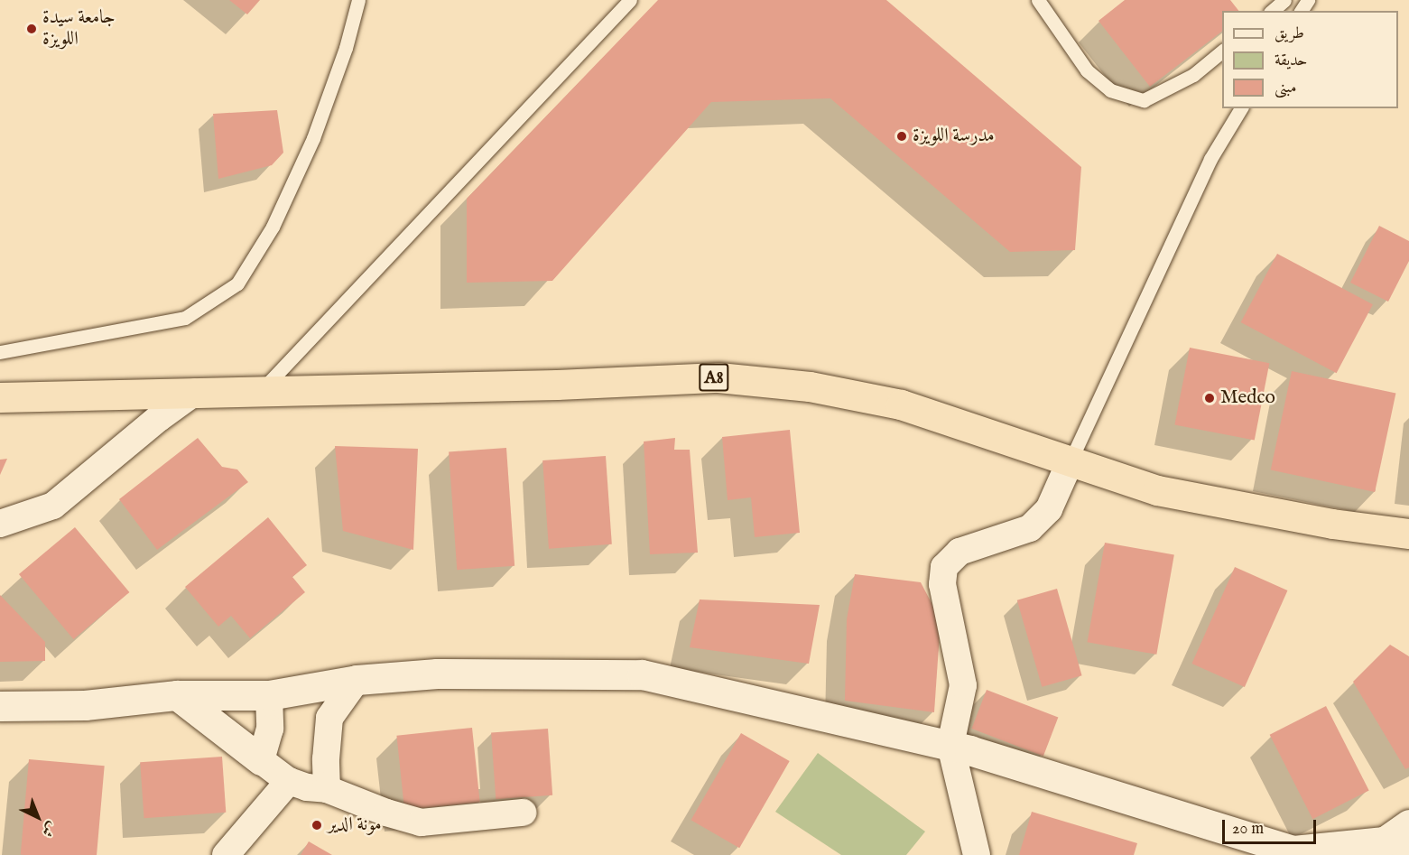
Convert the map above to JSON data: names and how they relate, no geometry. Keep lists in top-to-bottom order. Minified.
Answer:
{"streets":{"highway":["A8"]},"places":["جامعة سيدة اللويزة","مدرسة اللويزة","Medco","مونة الدير"],"legend":["طريق","حديقة","مبنى"],"scale_bar":"20 m","north":"bottom right"}
